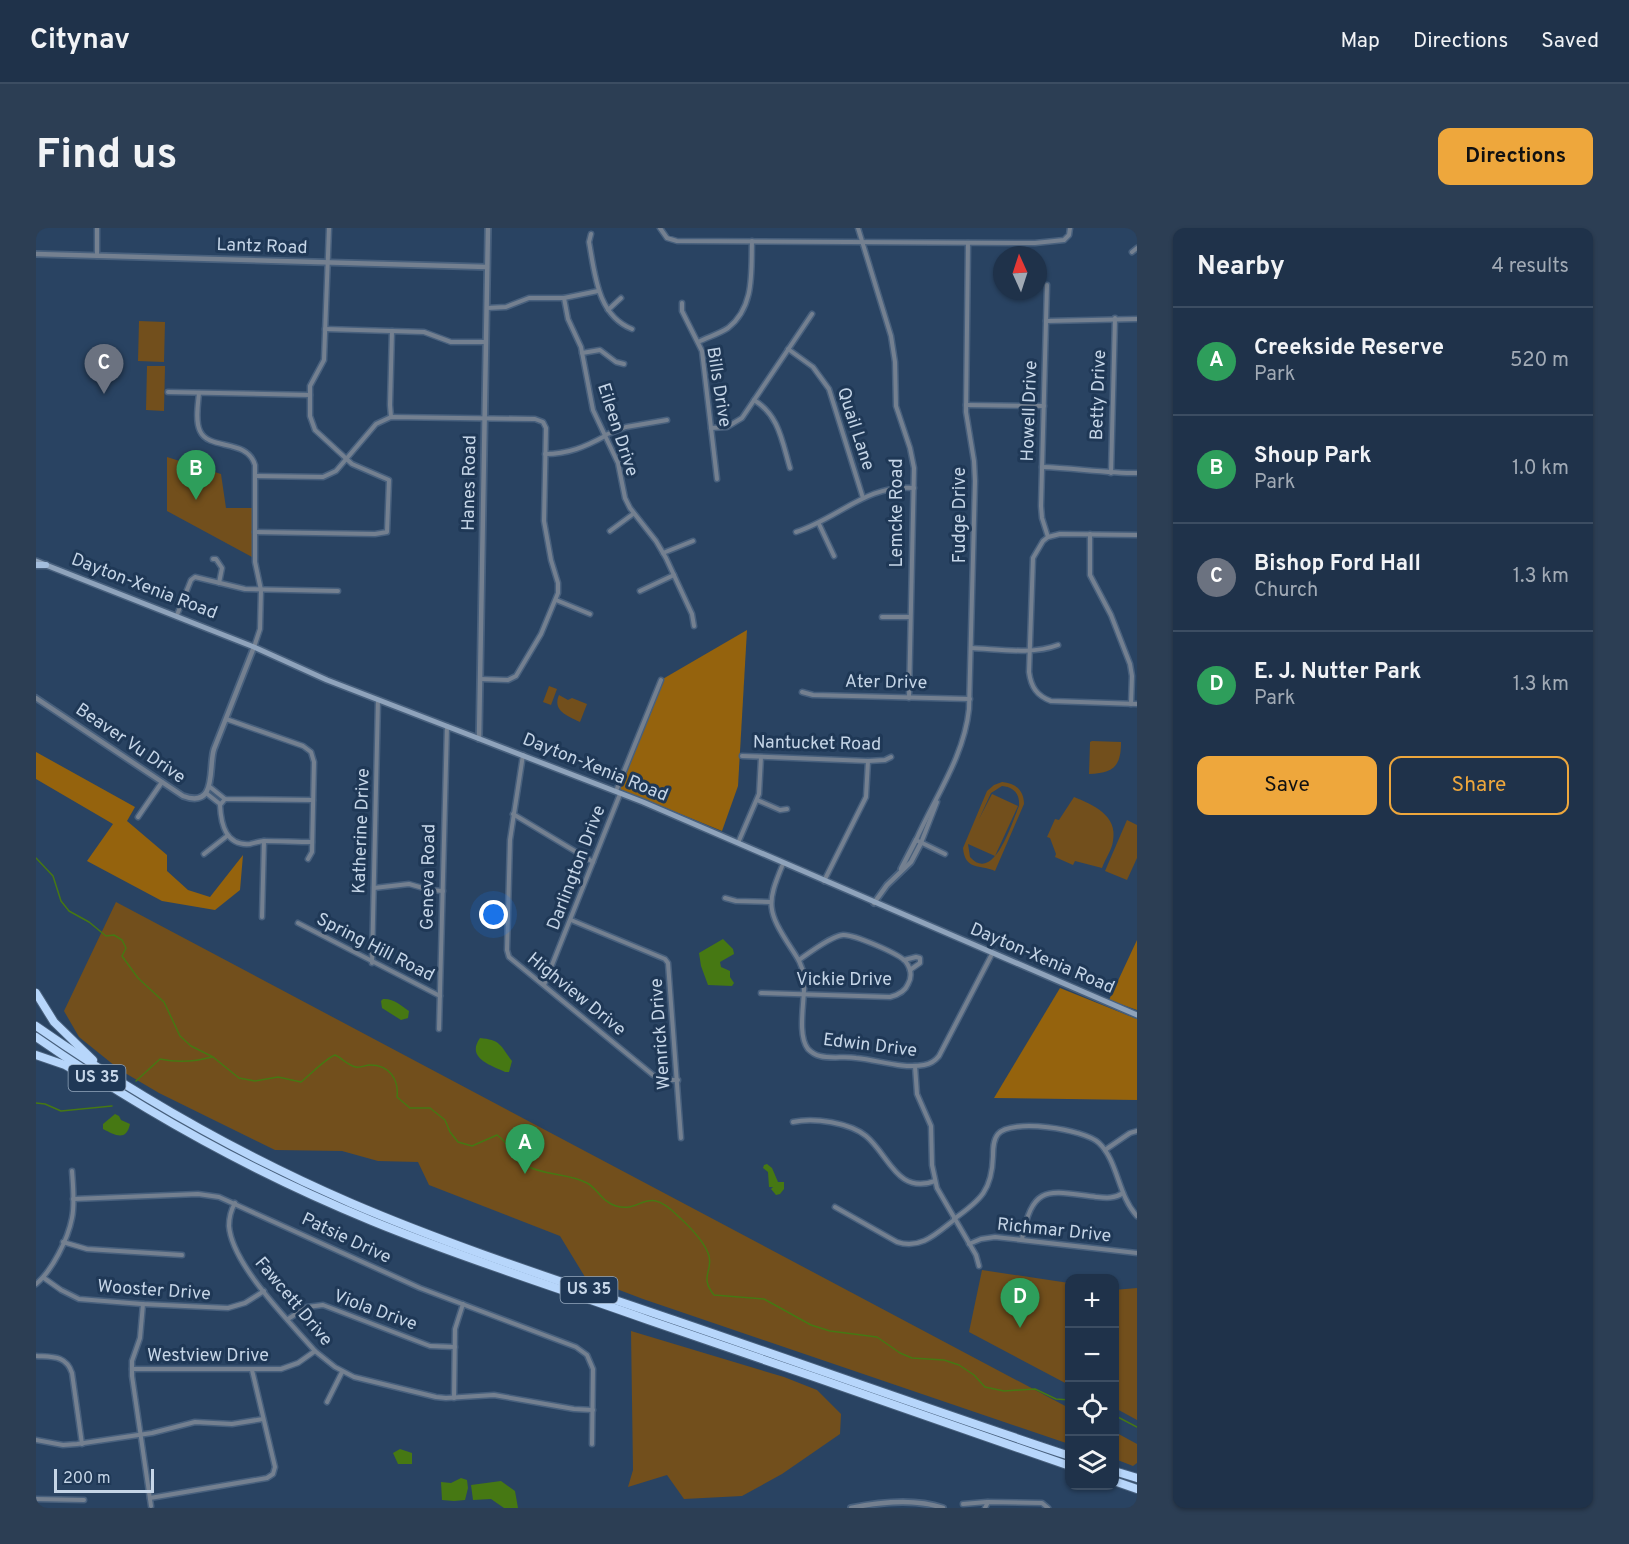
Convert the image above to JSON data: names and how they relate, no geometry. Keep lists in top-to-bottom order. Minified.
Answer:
{"streets":{"highway":["US 35"],"main road":["Dayton-Xenia Road"],"street":["Lantz Road","Bills Drive","Betty Drive","Howell Drive","Quail Lane","Eileen Drive","Hanes Road","Lemcke Road","Fudge Drive","Ater Drive","Beaver Vu Drive","Nantucket Road","Katherine Drive","Darlington Drive","Geneva Road","Spring Hill Road","Vickie Drive","Highview Drive","Wenrick Drive","Edwin Drive","Richmar Drive","Patsie Drive","Wooster Drive","Fawcett Drive","Viola Drive","Westview Drive"]},"crossings":[["Lantz Road","Hanes Road"],["Hanes Road","Dayton-Xenia Road"],["Lemcke Road","Ater Drive"],["Fudge Drive","Dayton-Xenia Road"],["Fudge Drive","Ater Drive"],["Dayton-Xenia Road","Katherine Drive"],["Dayton-Xenia Road","Darlington Drive"],["Dayton-Xenia Road","Geneva Road"],["Dayton-Xenia Road","Highview Drive"],["Dayton-Xenia Road","Edwin Drive"],["Katherine Drive","Spring Hill Road"],["Darlington Drive","Highview Drive"],["Darlington Drive","Wenrick Drive"],["Geneva Road","Spring Hill Road"],["Vickie Drive","Edwin Drive"],["Highview Drive","Wenrick Drive"],["Patsie Drive","Fawcett Drive"],["Wooster Drive","Fawcett Drive"],["Fawcett Drive","Viola Drive"],["Fawcett Drive","Westview Drive"]],"scale_bar":"200 m","north":"top","page":{"header":"Citynav","nav":["Map","Directions","Saved"],"buttons":["Directions",["Save","Share"]],"title":"Find us","heading":["Nearby","4 results"],"list":[{"mark":"A","name":"Creekside Reserve","note":"Park","value":"520 m"},{"mark":"B","name":"Shoup Park","note":"Park","value":"1.0 km"},{"mark":"C","name":"Bishop Ford Hall","note":"Church","value":"1.3 km"},{"mark":"D","name":"E. J. Nutter Park","note":"Park","value":"1.3 km"}],"pins":["C","B","A","D"],"map_buttons":["+","−"],"scale":"200 m"}}
